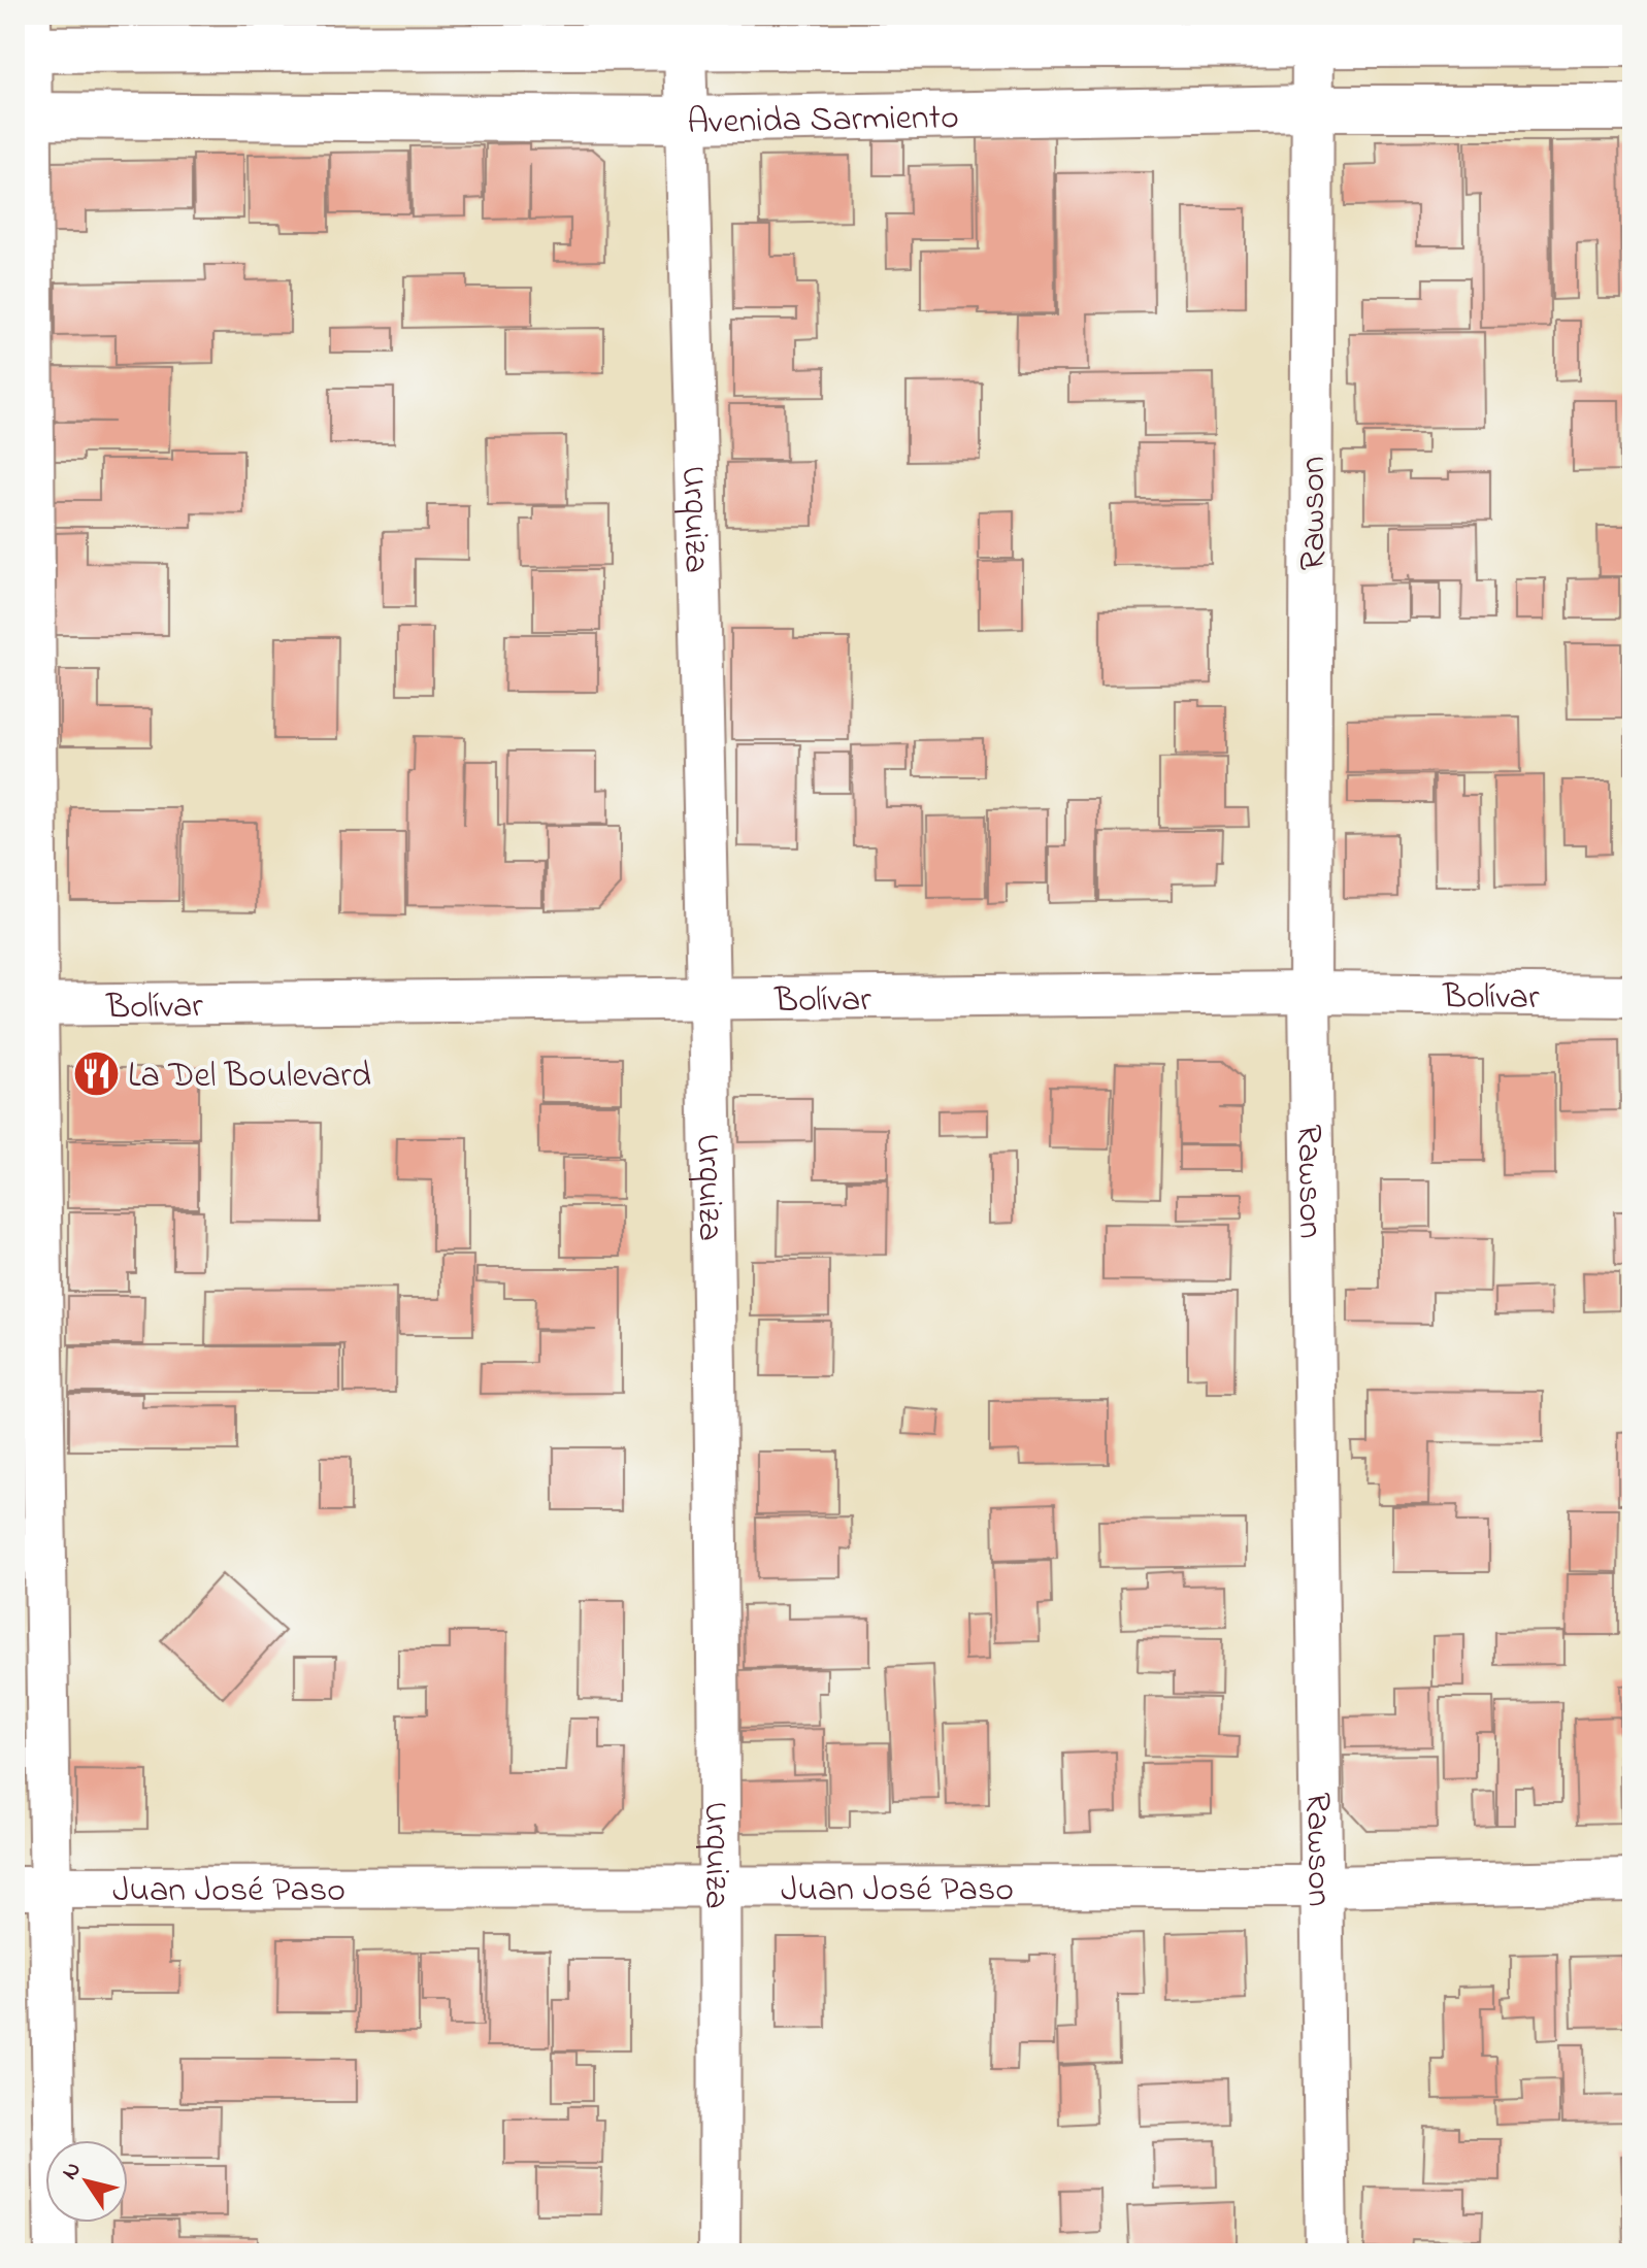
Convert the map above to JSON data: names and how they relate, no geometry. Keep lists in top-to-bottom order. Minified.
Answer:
{"streets":{"main road":["Avenida Sarmiento"],"street":["Rawson","Urquiza","Bolívar","Juan José Paso"]},"crossings":[["Avenida Sarmiento","Rawson"],["Avenida Sarmiento","Urquiza"],["Rawson","Bolívar"],["Rawson","Juan José Paso"],["Urquiza","Bolívar"],["Urquiza","Juan José Paso"]],"places":{"restaurant":["La Del Boulevard"]},"north":"top left"}
